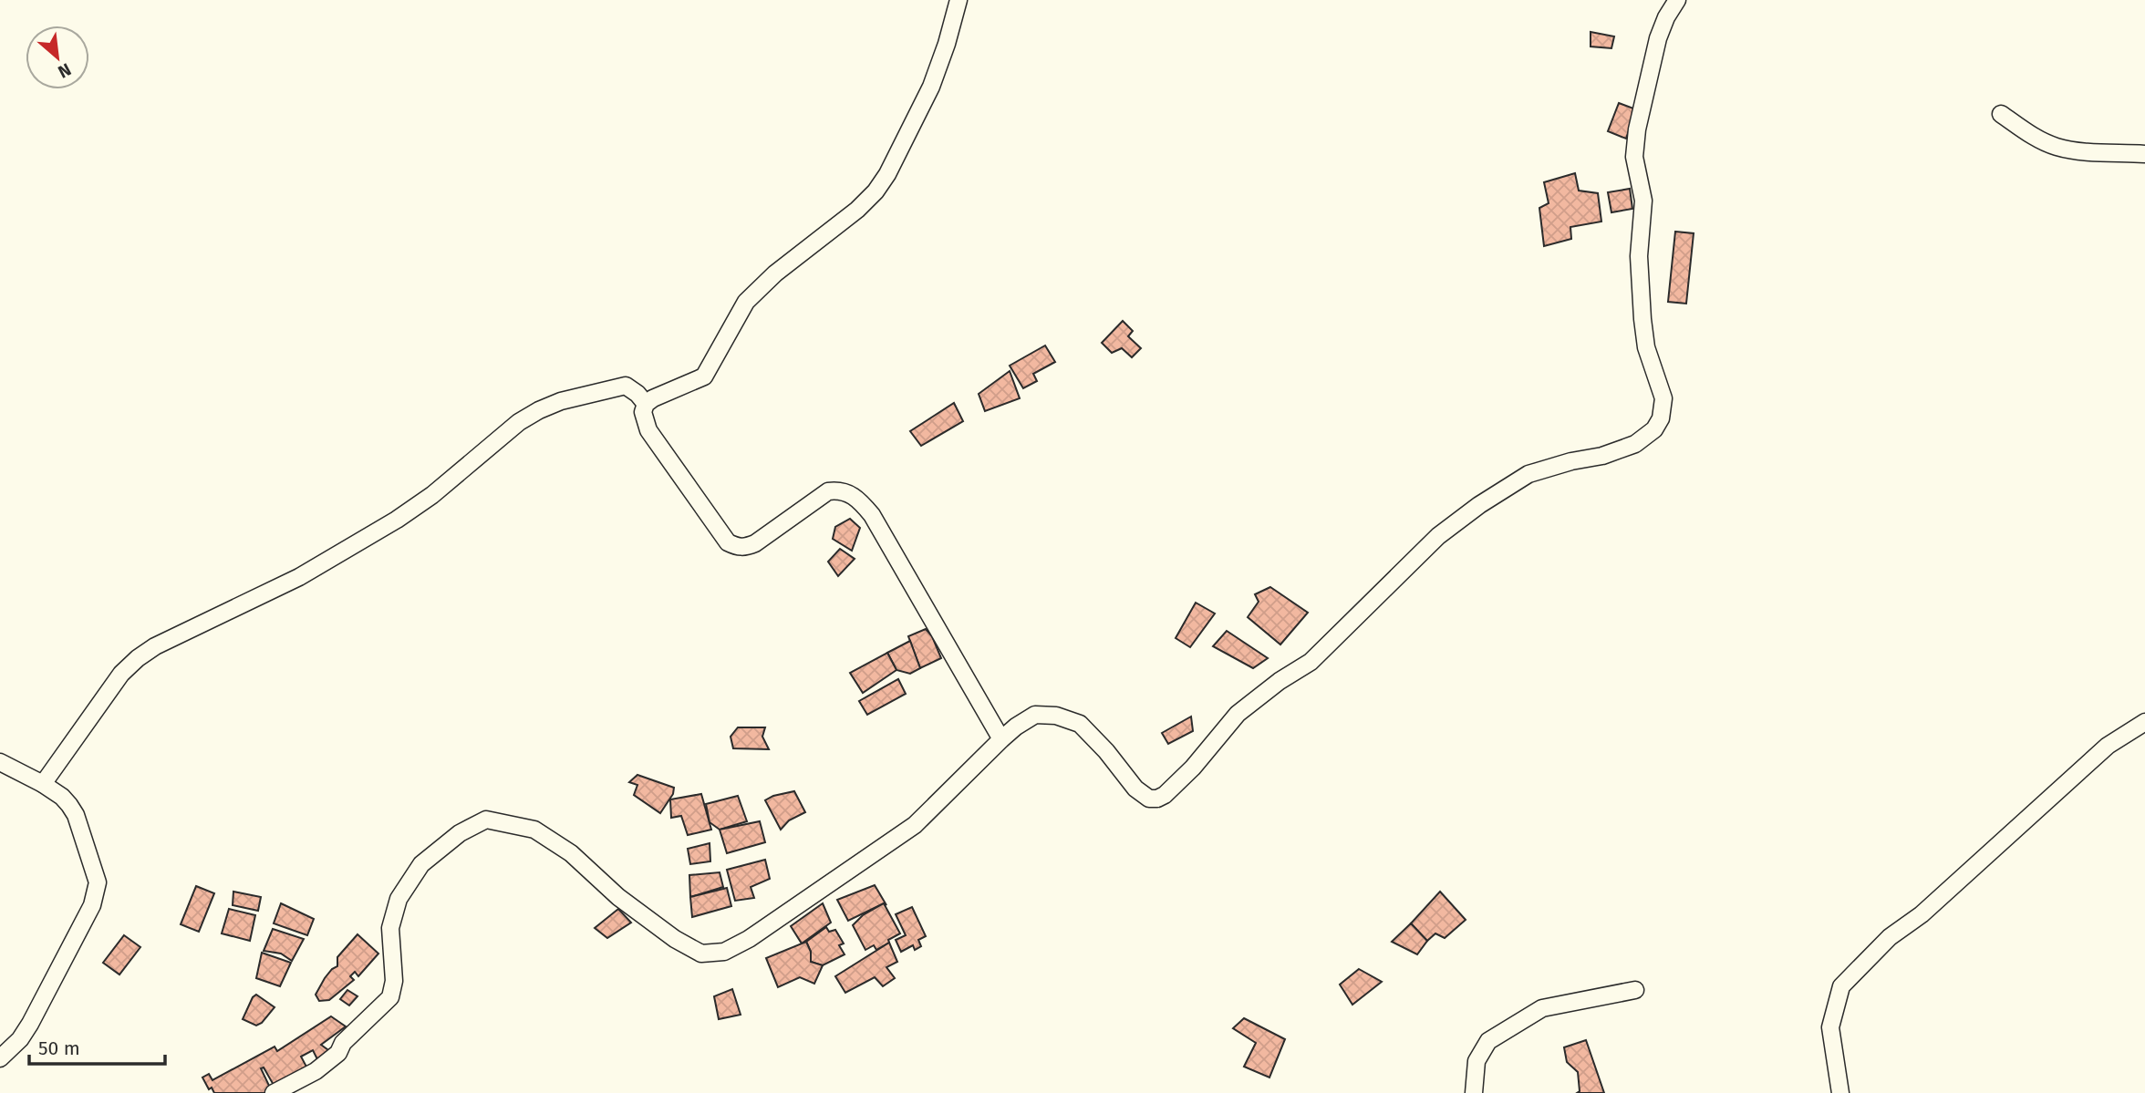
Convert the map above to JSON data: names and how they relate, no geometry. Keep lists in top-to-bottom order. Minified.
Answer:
{"scale_bar":"50 m","north":"bottom right"}
